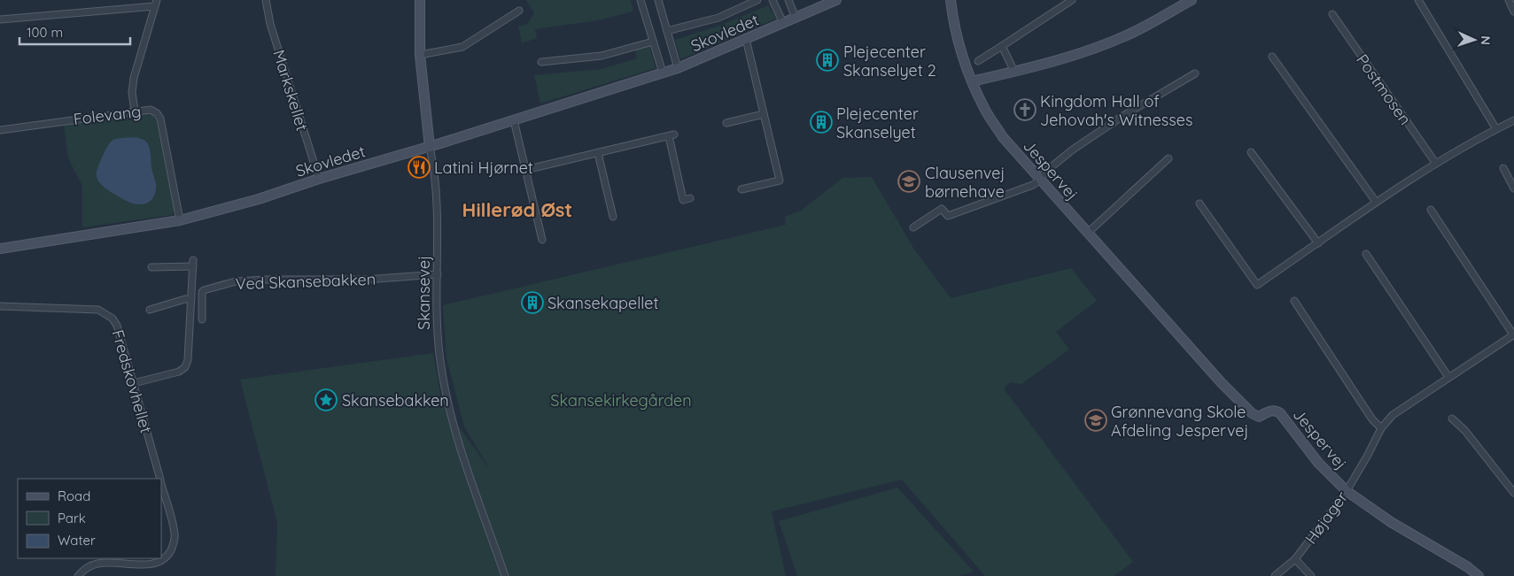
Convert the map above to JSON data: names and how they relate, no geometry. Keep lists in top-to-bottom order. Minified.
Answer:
{"streets":{"street":["Skovledet","Postmosen","Markskellet","Folevang","Jespervej","Ved Skansebakken","Skansevej","Fredskovhellet","Højager"]},"crossings":[["Skovledet","Markskellet"],["Skovledet","Folevang"],["Skovledet","Skansevej"],["Jespervej","Højager"],["Ved Skansebakken","Skansevej"]],"districts":["Hillerød Øst"],"parks":["Skansekirkegården"],"places":{"building":["Plejecenter Skanselyet 2","Plejecenter Skanselyet","Skansekapellet"],"church":["Kingdom Hall of Jehovah's Witnesses"],"restaurant":["Latini Hjørnet"],"school or university":["Clausenvej børnehave","Grønnevang Skole Afdeling Jespervej"],"place":["Skansebakken"]},"legend":["Road","Park","Water"],"scale_bar":"100 m","north":"right"}
